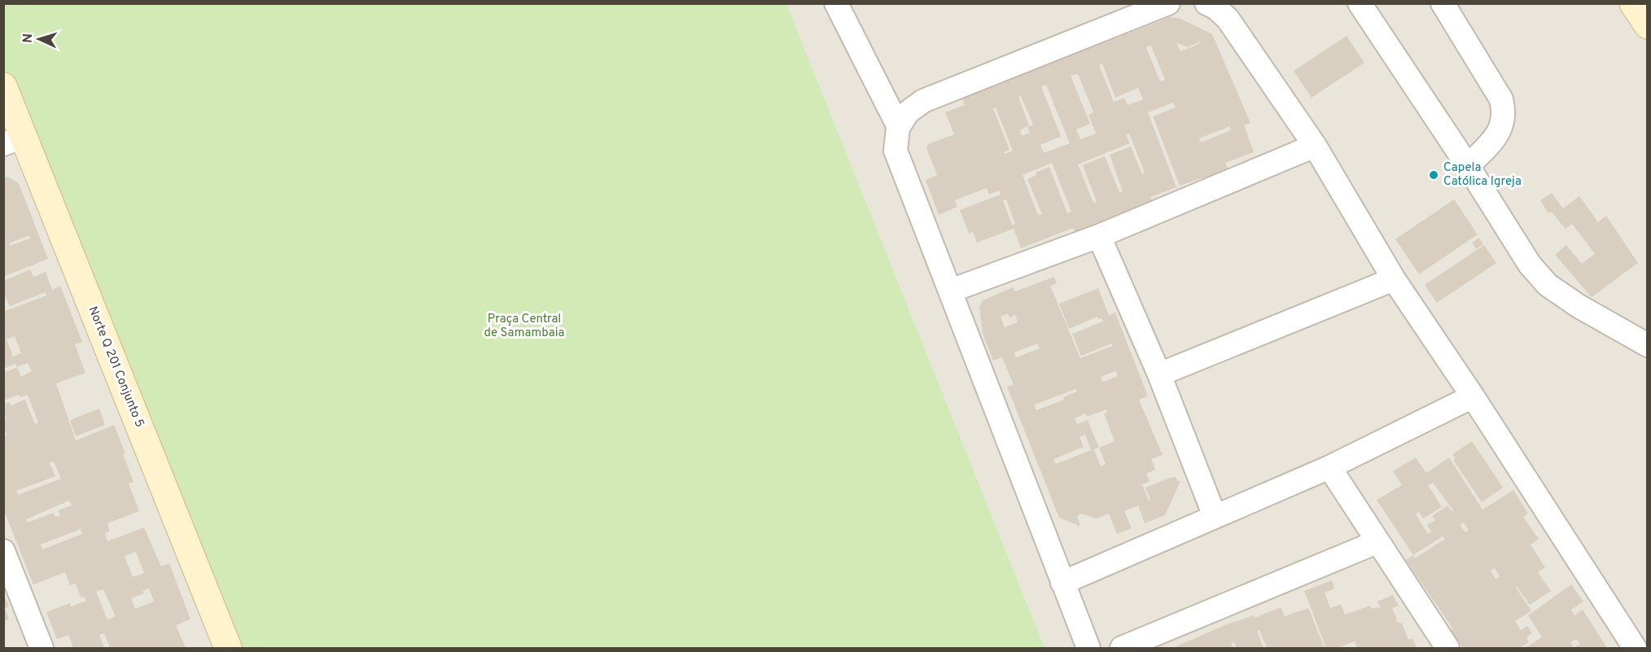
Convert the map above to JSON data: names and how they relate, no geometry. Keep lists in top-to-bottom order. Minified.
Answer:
{"streets":{"street":["Norte Q 201 Conjunto 5"]},"parks":["Praça Central de Samambaia"],"places":["Capela Católica Igreja"],"north":"left"}
